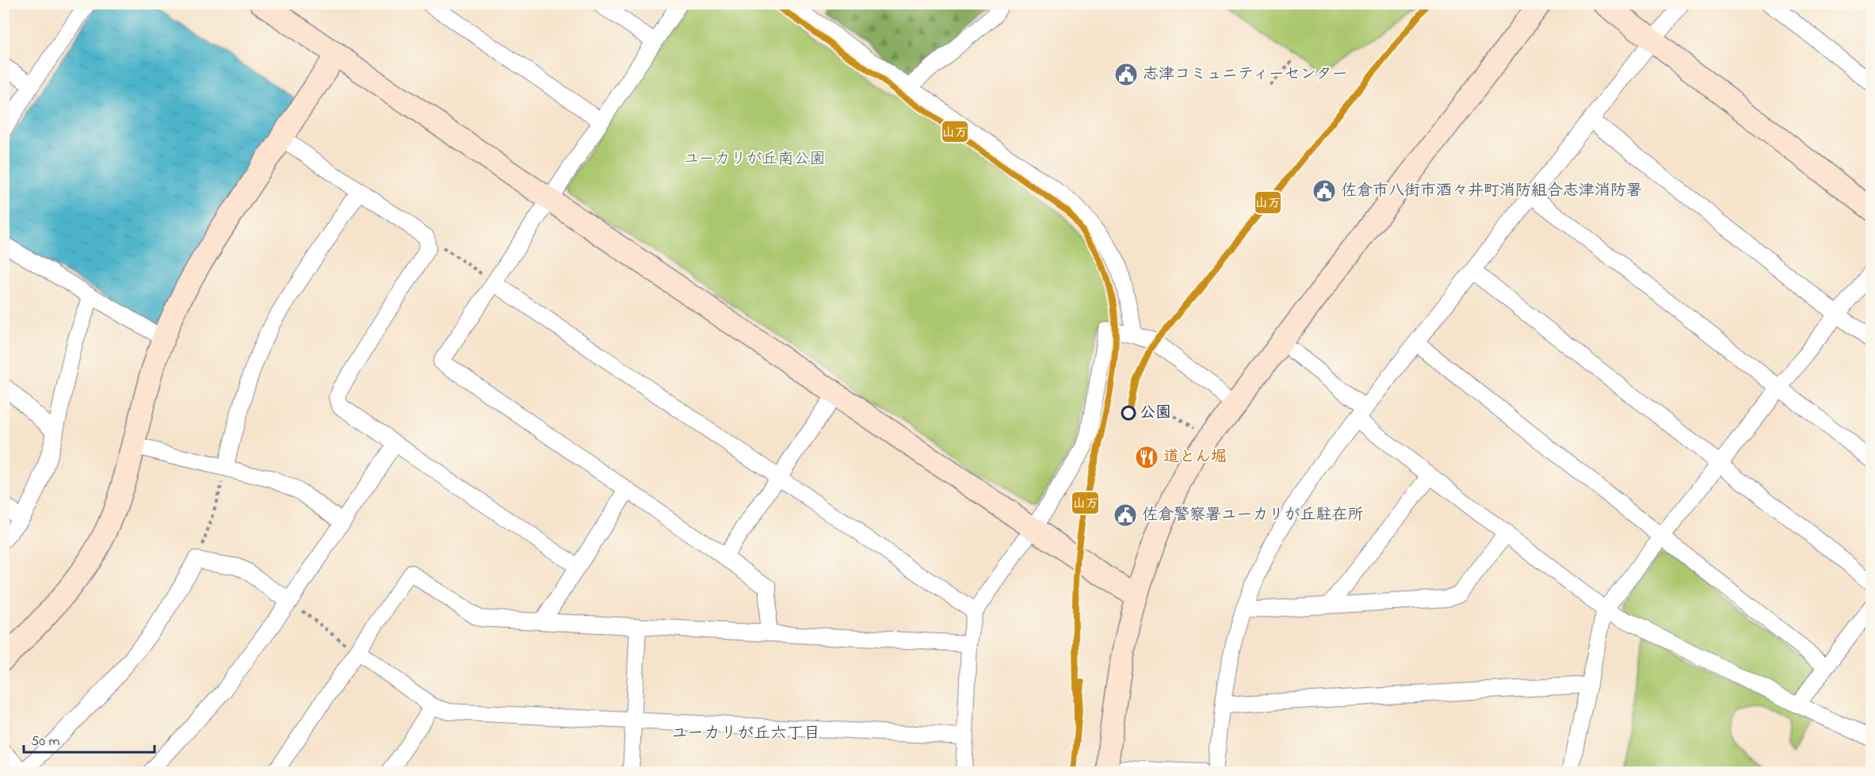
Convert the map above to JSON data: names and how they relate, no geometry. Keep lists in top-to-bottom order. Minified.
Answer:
{"districts":["ユーカリが丘六丁目"],"parks":["ユーカリが丘南公園"],"places":{"public building":["志津コミュニティーセンター","佐倉市八街市酒々井町消防組合志津消防署","佐倉警察署ユーカリが丘駐在所"],"other":["公園"],"restaurant":["道とん堀"]},"lines":["transit line 山万"],"scale_bar":"50 m"}
